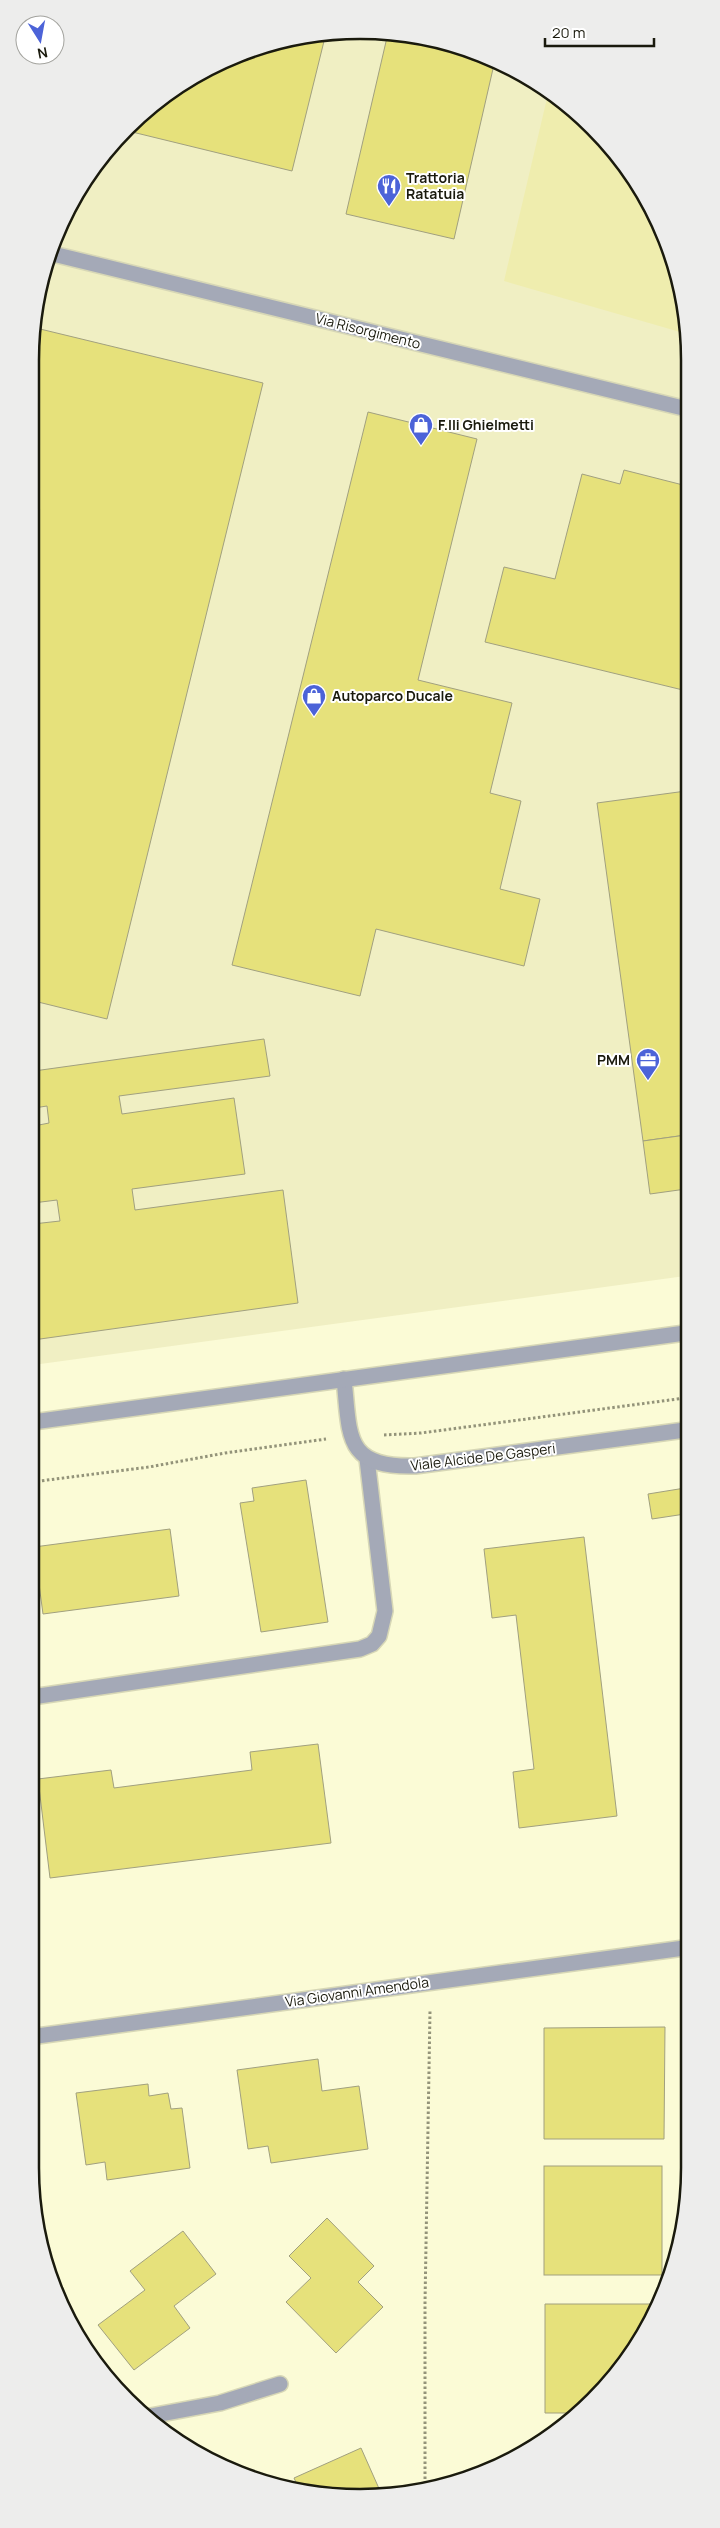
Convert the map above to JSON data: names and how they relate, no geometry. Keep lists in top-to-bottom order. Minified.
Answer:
{"streets":{"street":["Via Risorgimento","Viale Alcide De Gasperi","Via Giovanni Amendola"]},"places":{"restaurant":["Trattoria Ratatuia"],"shop":["F.lli Ghielmetti","Autoparco Ducale"],"office":["PMM"]},"scale_bar":"20 m","north":"bottom"}
